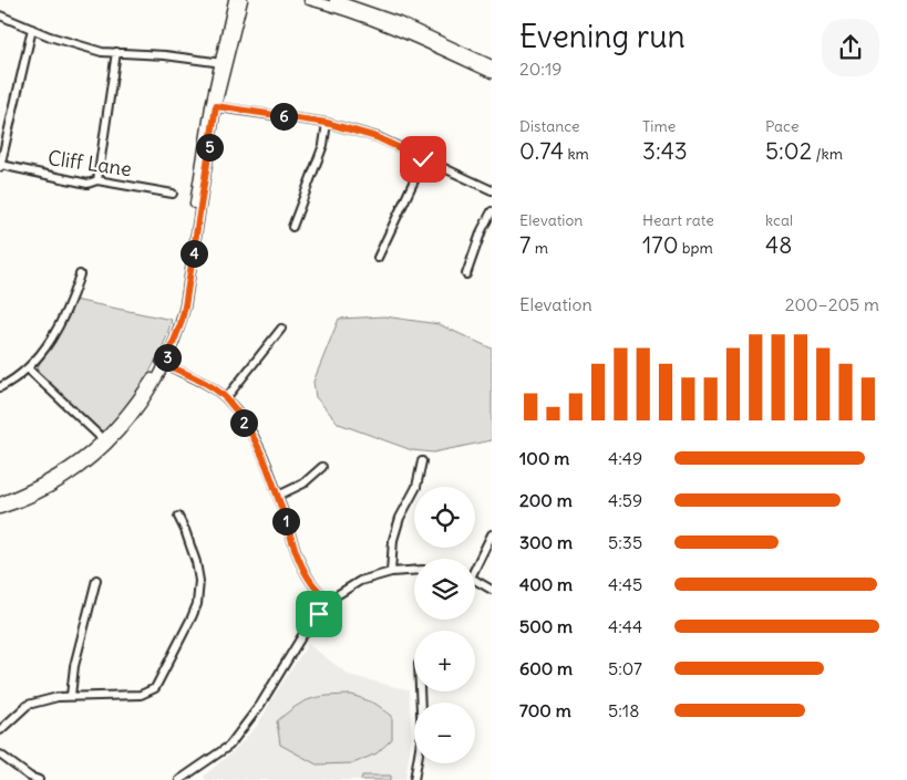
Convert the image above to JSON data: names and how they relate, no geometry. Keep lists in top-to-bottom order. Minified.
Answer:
{"streets":{"street":["Cliff Lane"]},"page":{"heading":["Evening run","20:19"],"stats":[["Distance","0.74 km"],["Time","3:43"],["Pace","5:02 /km"],["Elevation","7 m"],["Heart rate","170 bpm"],["kcal","48"]],"pins":["6","5","4","3","2","1"],"chart":["Elevation","200–205 m"],"list":[{"name":"100 m","note":"4:49"},{"name":"200 m","note":"4:59"},{"name":"300 m","note":"5:35"},{"name":"400 m","note":"4:45"},{"name":"500 m","note":"4:44"},{"name":"600 m","note":"5:07"},{"name":"700 m","note":"5:18"}],"map_buttons":["+","−"]}}
